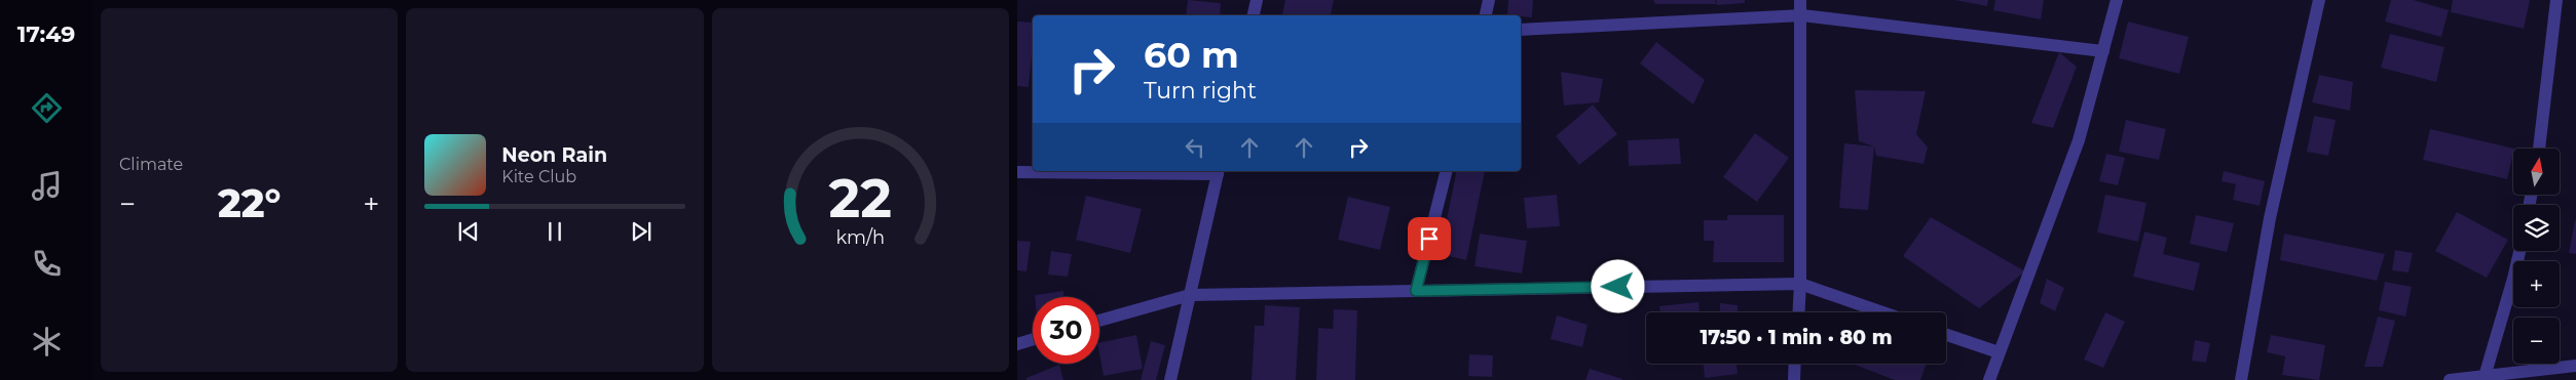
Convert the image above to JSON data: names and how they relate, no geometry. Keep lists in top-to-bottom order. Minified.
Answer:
{"north":"top","page":{"tabs":"17:49","tile":"Climate","turn":["60 m","Turn right"],"song":["Neon Rain","Kite Club"],"map_buttons":["+","−"],"heat":["−","22°","+"],"limit":"30","trip":"17:50 · 1 min · 80 m","gauge":["22","km/h"]}}
